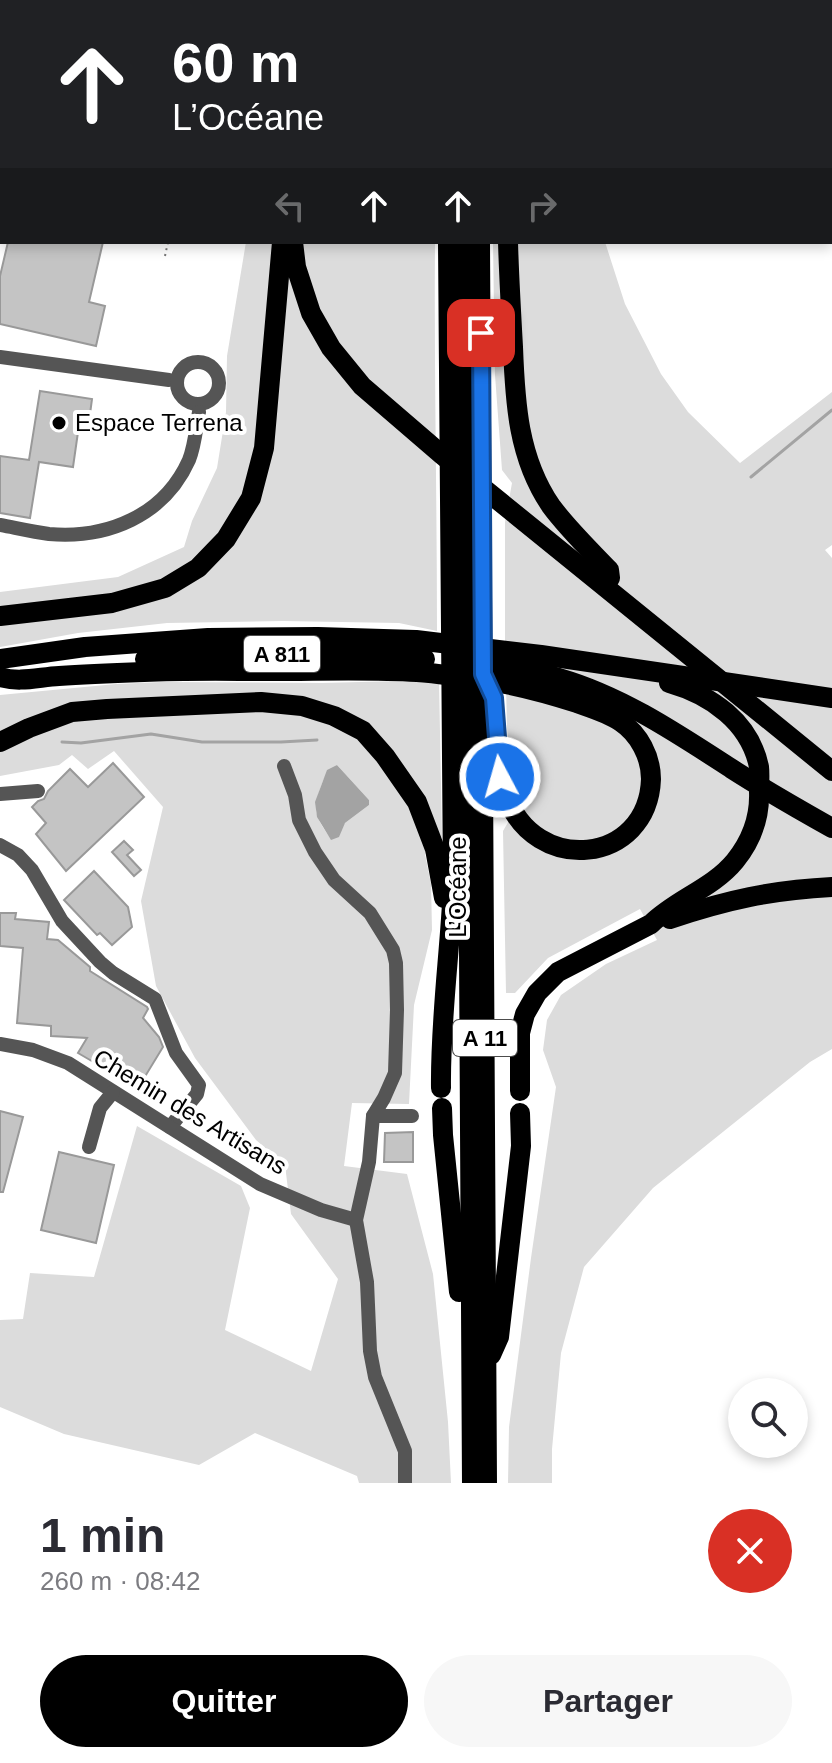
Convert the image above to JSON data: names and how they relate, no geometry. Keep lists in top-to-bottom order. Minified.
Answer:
{"streets":{"highway":["A 811","L’Océane","A 11"],"street":["Chemin des Artisans"]},"places":["Espace Terrena"],"page":{"turn":["60 m","L’Océane"],"heading":["1 min","260 m · 08:42"],"buttons":["Quitter","Partager"]}}
